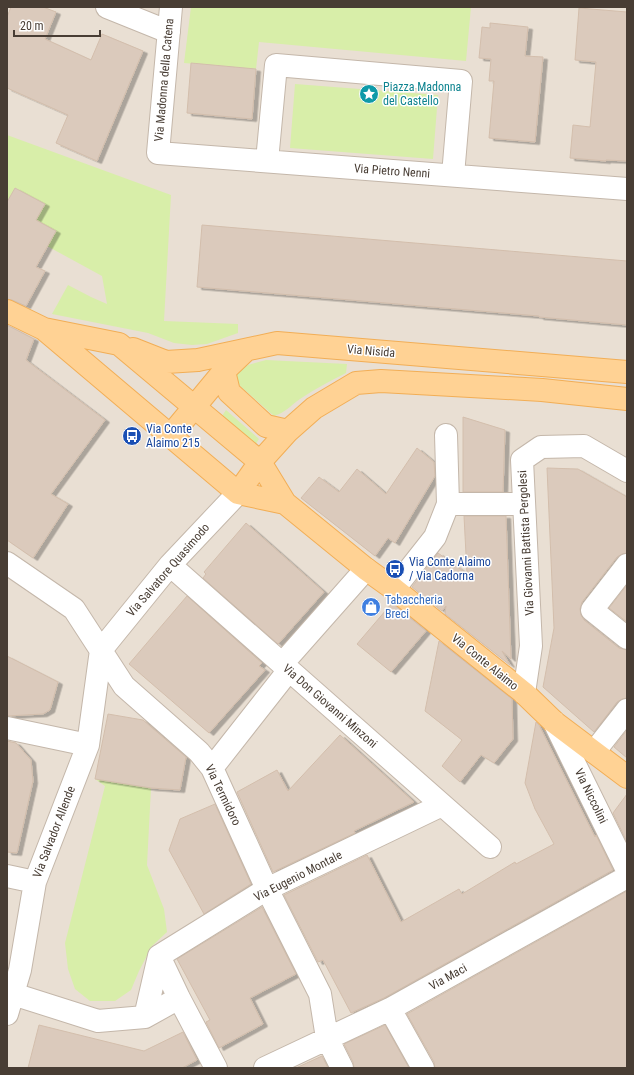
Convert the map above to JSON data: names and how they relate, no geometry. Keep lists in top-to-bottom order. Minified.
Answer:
{"streets":{"main road":["Via Nisida","Via Conte Alaimo"],"street":["Via Madonna della Catena","Via Pietro Nenni","Via Giovanni Battista Pergolesi","Via Salvatore Quasimodo","Via Don Giovanni Minzoni","Via Termidoro","Via Niccolini","Via Salvador Allende","Via Eugenio Montale","Via Maci"]},"crossings":[["Via Madonna della Catena","Via Pietro Nenni"],["Via Giovanni Battista Pergolesi","Via Conte Alaimo"],["Via Salvatore Quasimodo","Via Don Giovanni Minzoni"],["Via Salvatore Quasimodo","Via Termidoro"],["Via Salvatore Quasimodo","Via Salvador Allende"],["Via Conte Alaimo","Via Niccolini"],["Via Don Giovanni Minzoni","Via Eugenio Montale"],["Via Termidoro","Via Salvador Allende"],["Via Termidoro","Via Eugenio Montale"],["Via Termidoro","Via Maci"]],"places":{"place":["Piazza Madonna del Castello"],"bus stop":["Via Conte Alaimo 215","Via Conte Alaimo / Via Cadorna"],"shop":["Tabaccheria Breci"]},"scale_bar":"20 m"}
